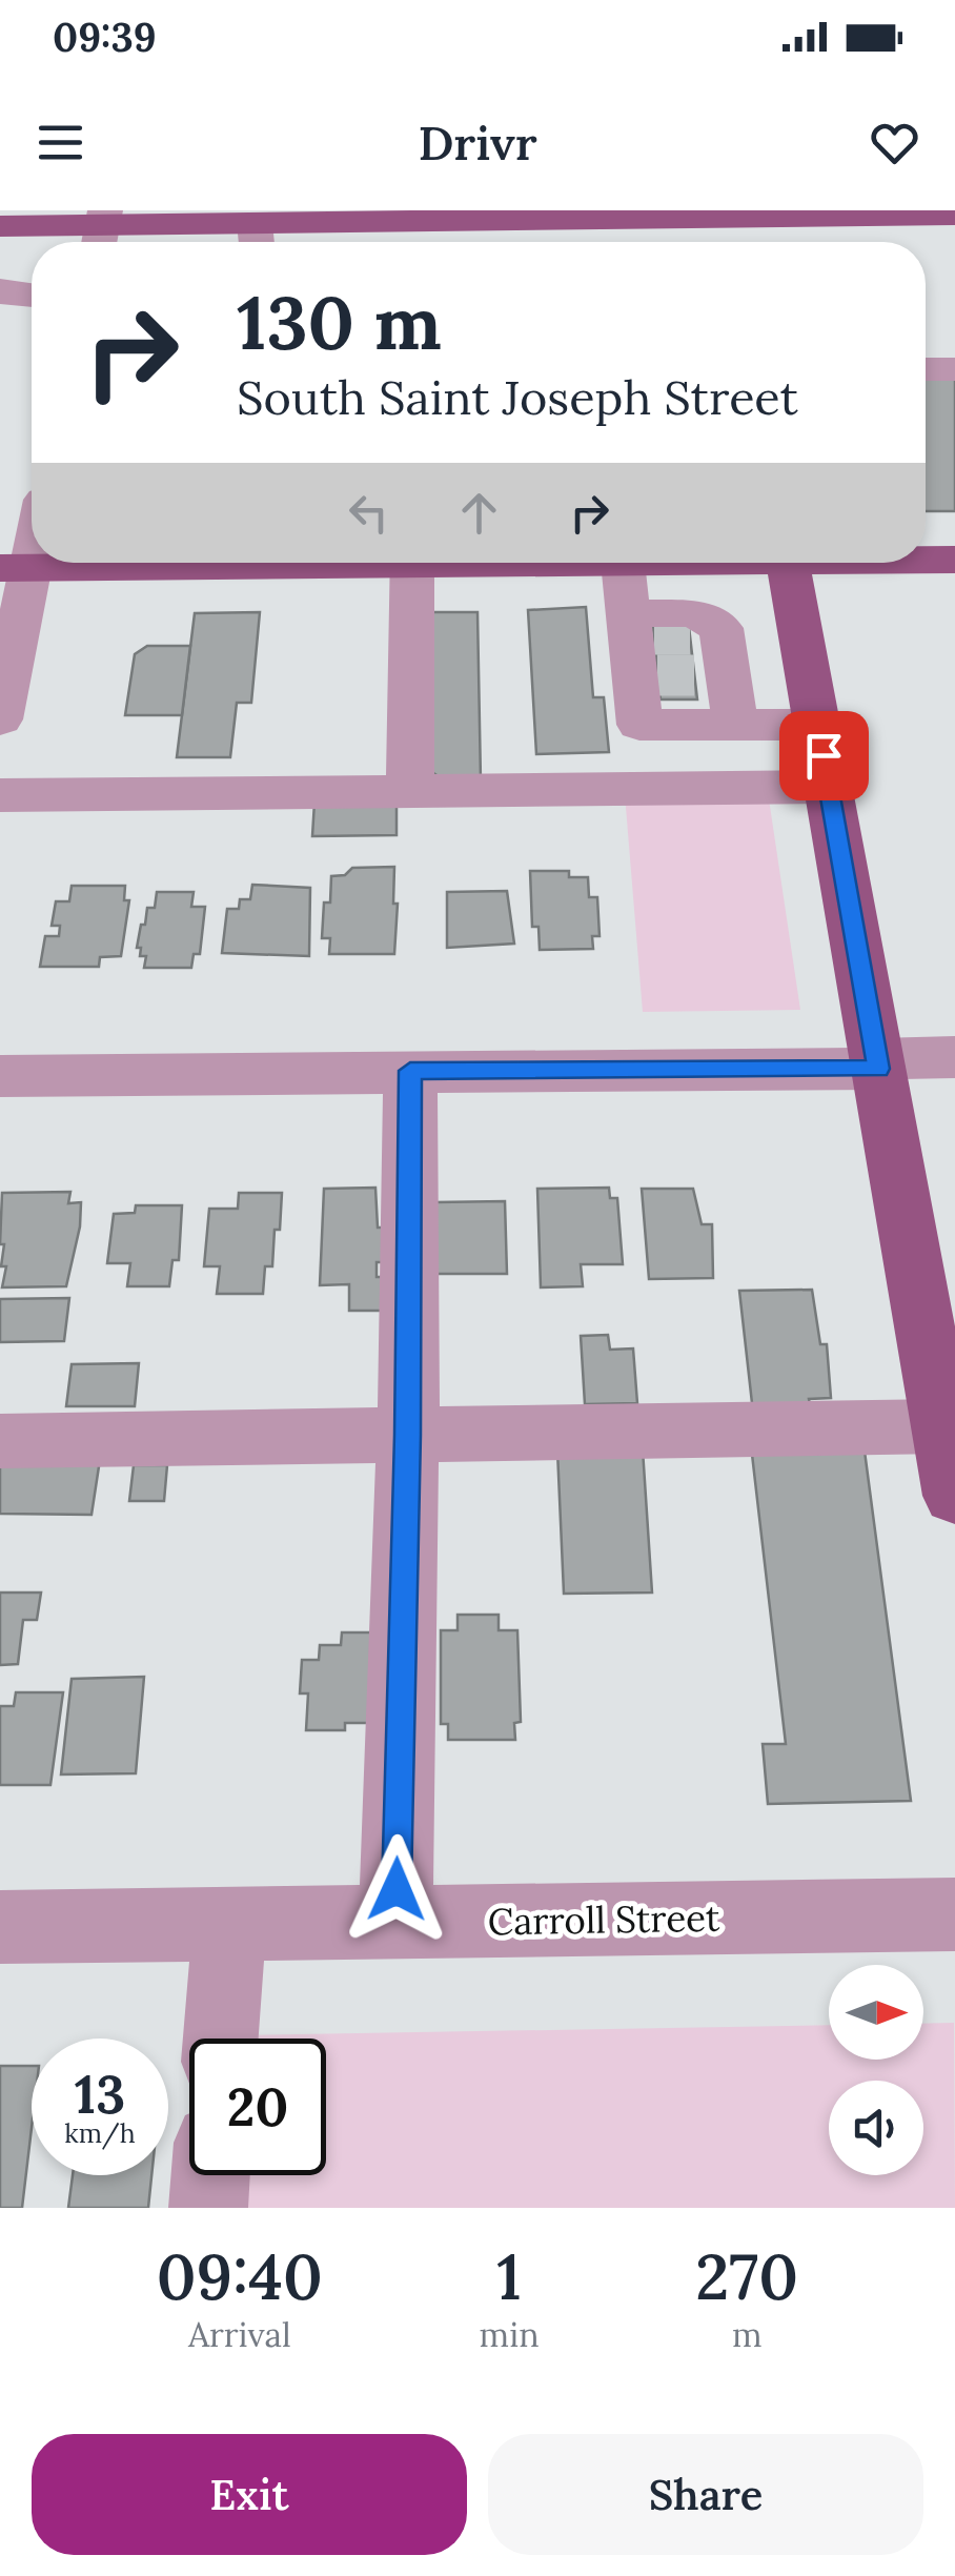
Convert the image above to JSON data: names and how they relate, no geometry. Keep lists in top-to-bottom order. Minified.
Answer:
{"streets":{"street":["Carroll Street"]},"north":"right","page":{"status":"09:39","header":"Drivr","turn":["130 m","South Saint Joseph Street"],"speed":"13 km/h","limit":"20","eta":["09:40","Arrival","1","min","270","m"],"buttons":["Exit","Share"]}}
